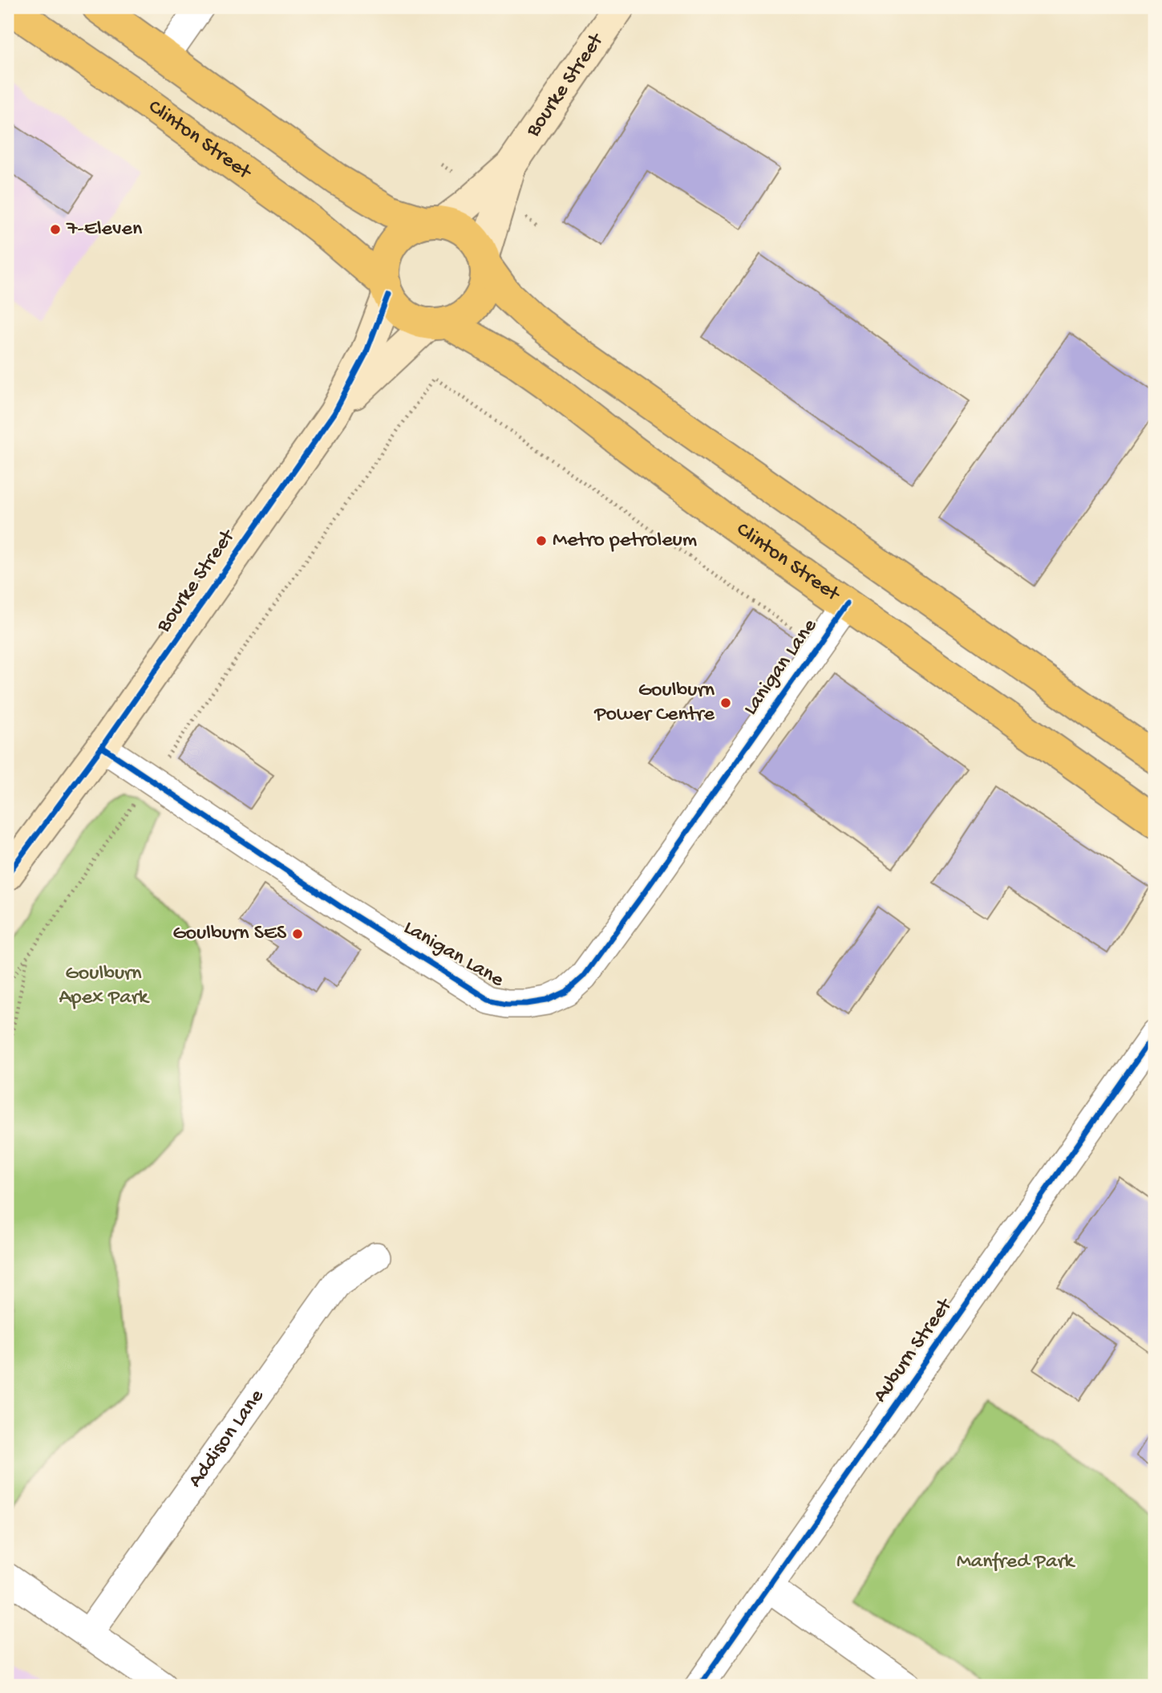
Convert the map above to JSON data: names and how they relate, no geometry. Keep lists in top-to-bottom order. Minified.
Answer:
{"streets":{"main road":["Clinton Street"],"street":["Bourke Street","Lanigan Lane","Auburn Street","Addison Lane"]},"crossings":[["Bourke Street","Clinton Street"],["Bourke Street","Lanigan Lane"],["Clinton Street","Lanigan Lane"]],"parks":["Goulburn Apex Park","Manfred Park"],"places":["7-Eleven","Metro petroleum","Goulburn Power Centre","Goulburn SES"]}
